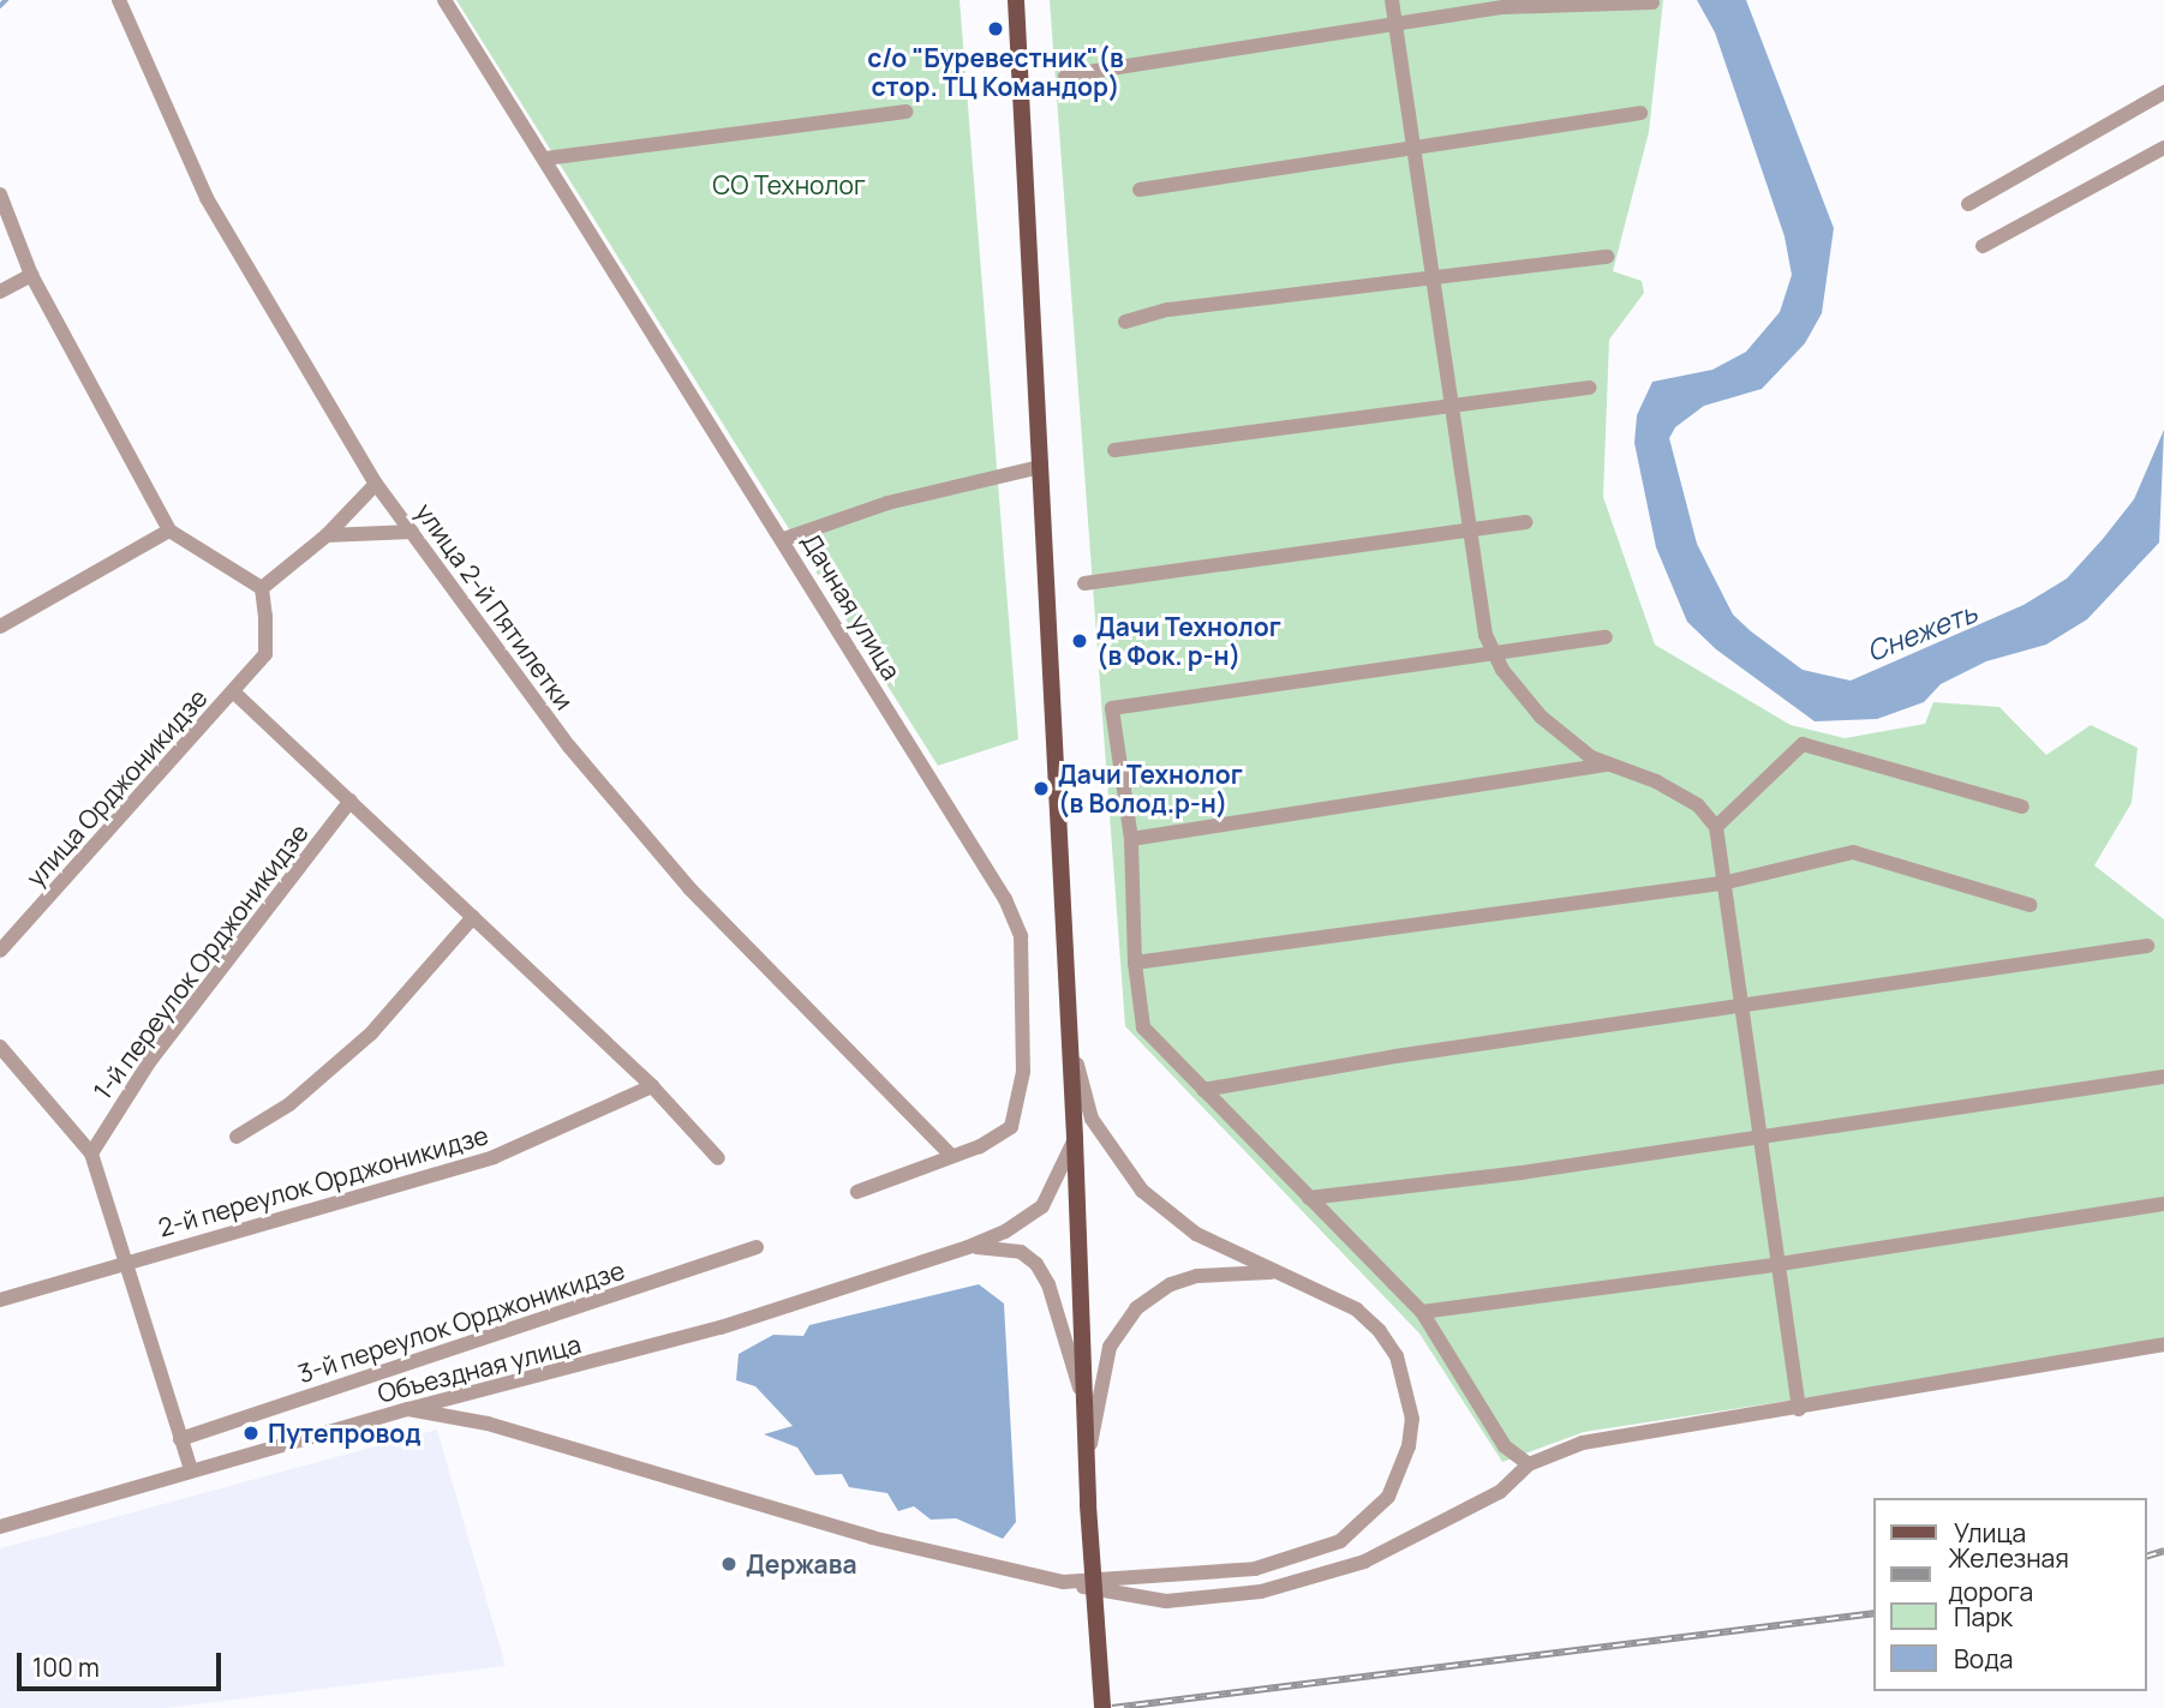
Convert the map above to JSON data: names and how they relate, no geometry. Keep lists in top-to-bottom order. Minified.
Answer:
{"streets":{"street":["улица 2-й Пятилетки","Дачная улица","улица Орджоникидзе","1-й переулок Орджоникидзе","2-й переулок Орджоникидзе","3-й переулок Орджоникидзе","Объездная улица"]},"crossings":[["улица 2-й Пятилетки","Дачная улица"]],"water":["Снежеть"],"parks":["СО Технолог"],"places":["с/о \"Буревестник\"(в стор. ТЦ Командор)","Дачи Технолог (в Фок. р-н)","Дачи Технолог (в Волод.р-н)","Путепровод","Держава"],"legend":["Улица","Железная дорога","Парк","Вода"],"scale_bar":"100 m"}
